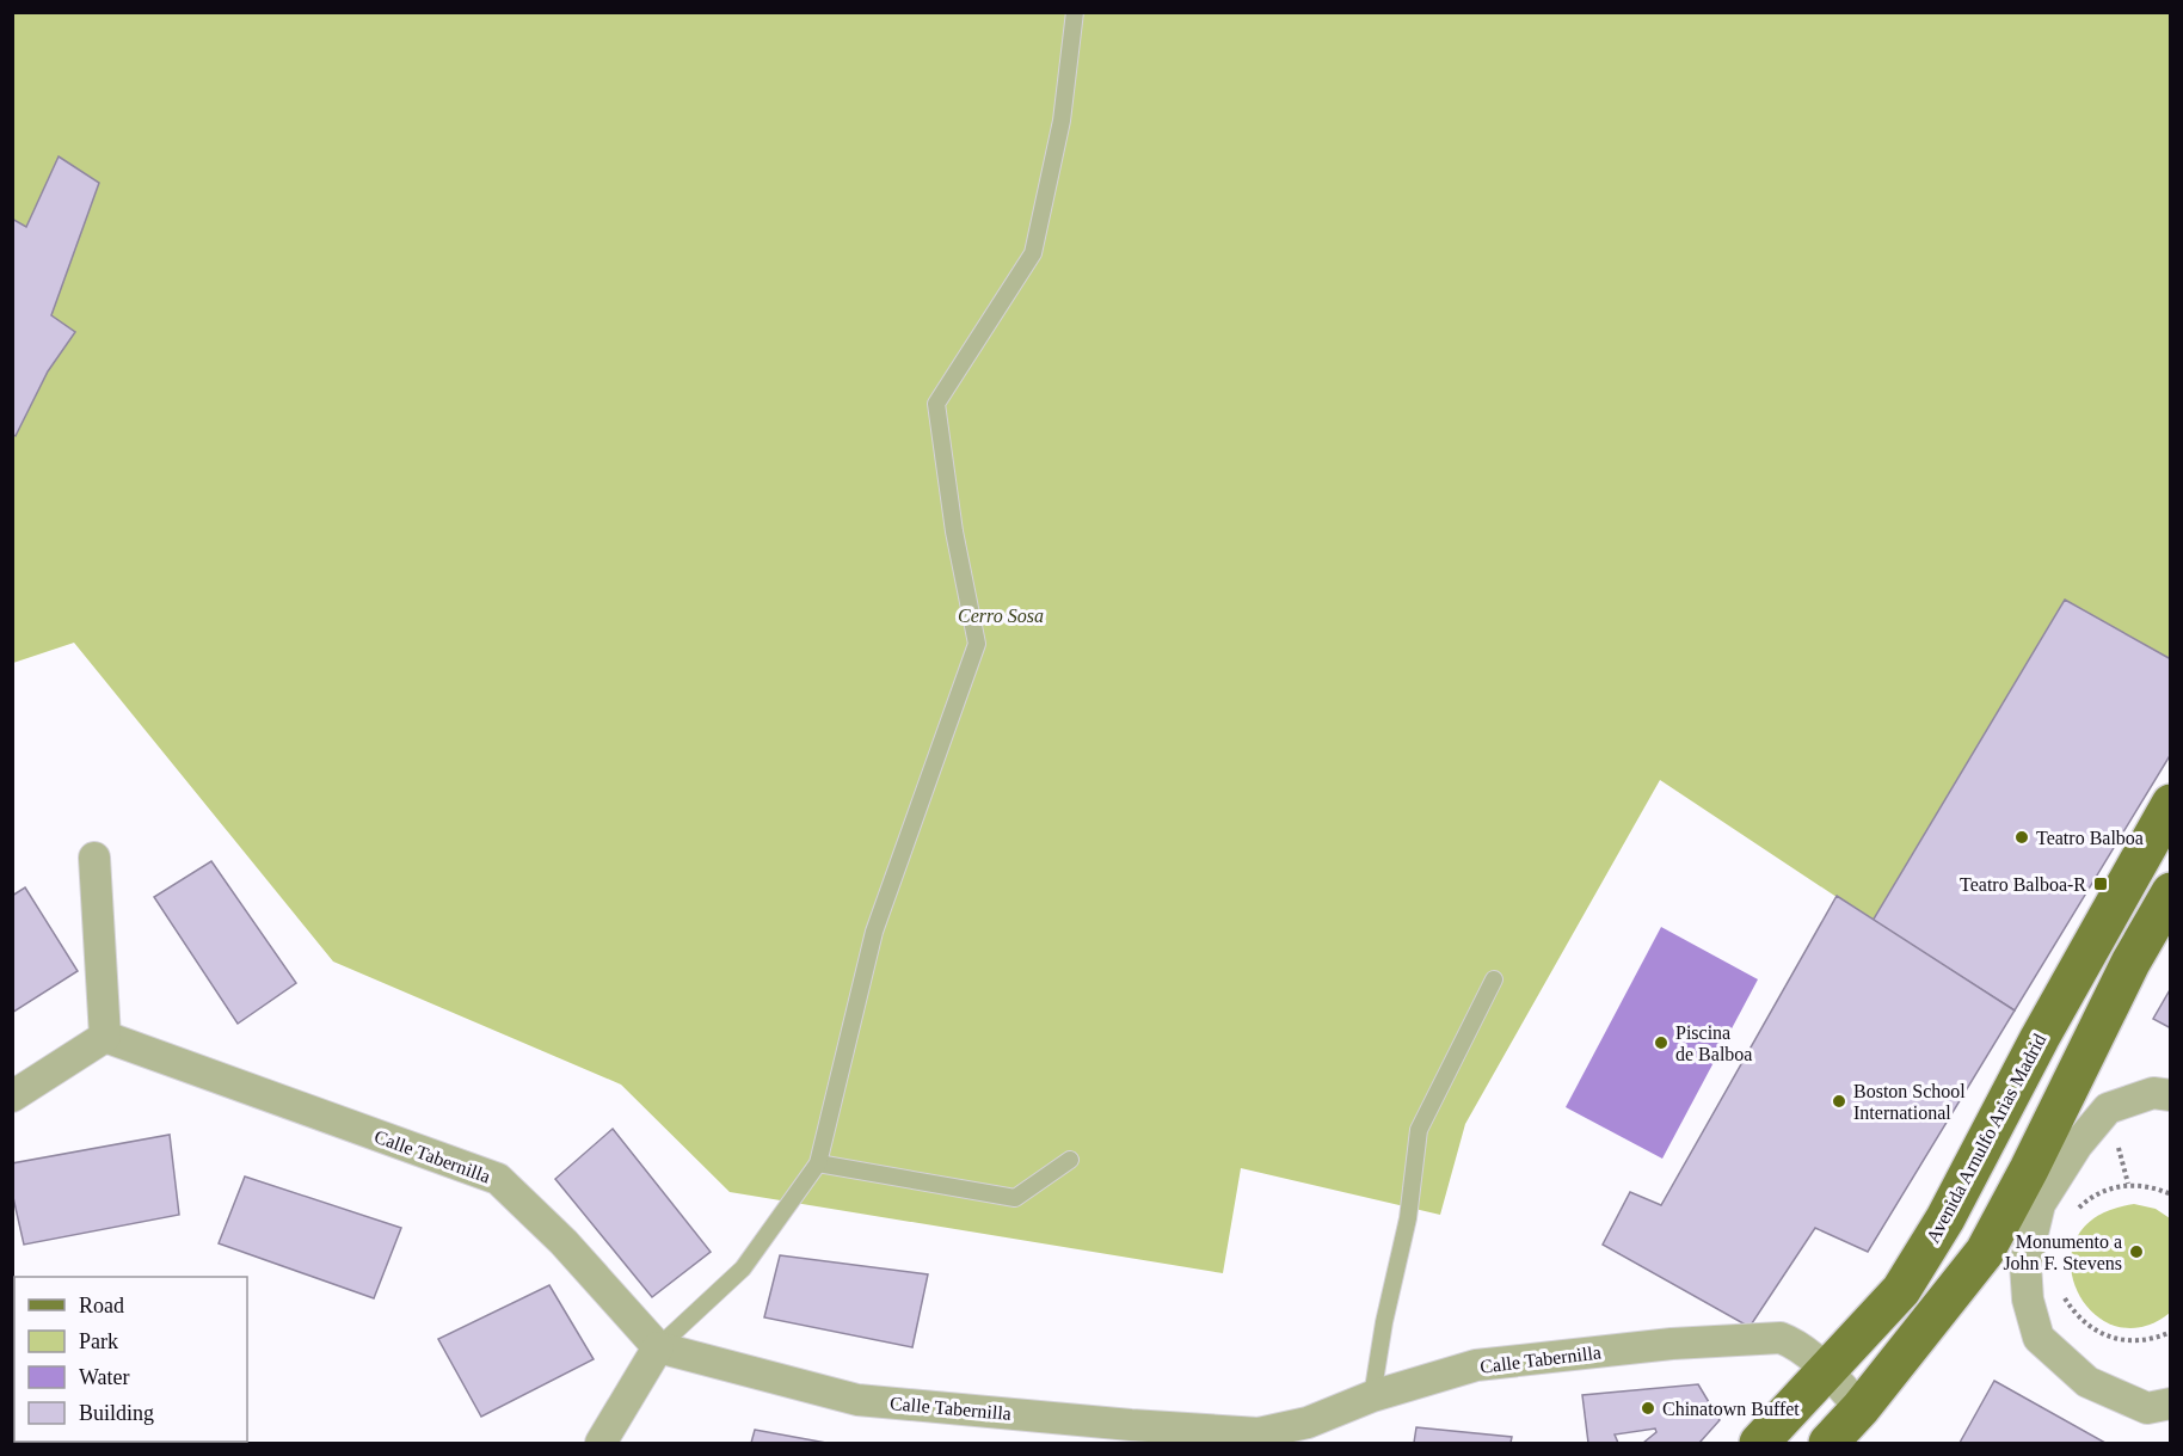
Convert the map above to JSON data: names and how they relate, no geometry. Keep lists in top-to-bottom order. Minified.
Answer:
{"streets":{"main road":["Avenida Arnulfo Arias Madrid"],"street":["Calle Tabernilla"]},"crossings":[["Avenida Arnulfo Arias Madrid","Calle Tabernilla"]],"parks":["Cerro Sosa"],"places":{"other":["Teatro Balboa","Piscina de Balboa","Boston School International","Monumento a John F. Stevens","Chinatown Buffet"],"transit":["Teatro Balboa-R"]},"legend":["Road","Park","Water","Building"]}
